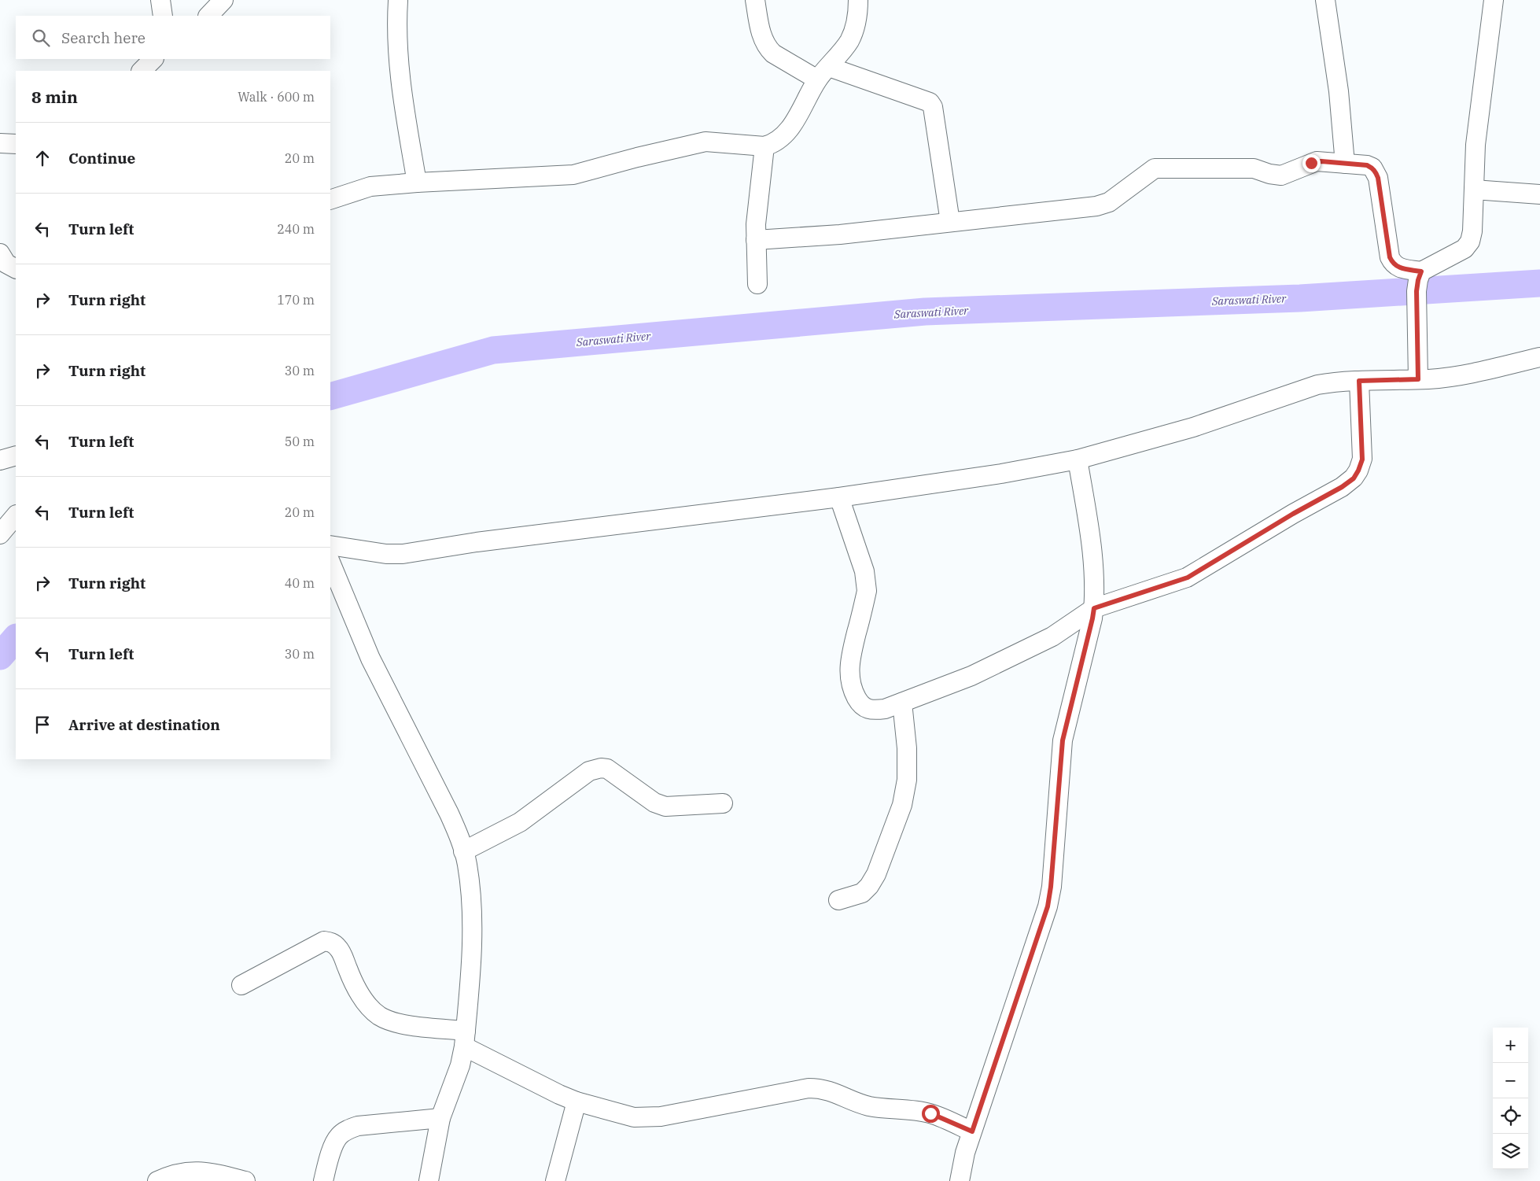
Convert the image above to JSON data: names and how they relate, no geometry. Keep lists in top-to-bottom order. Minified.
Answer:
{"water":["Saraswati River"],"page":{"search":"Search here","heading":["8 min","Walk · 600 m"],"list":[["Continue","20 m"],["Turn left","240 m"],["Turn right","170 m"],["Turn right","30 m"],["Turn left","50 m"],["Turn left","20 m"],["Turn right","40 m"],["Turn left","30 m"],"Arrive at destination"],"map_buttons":["+","−"]}}
